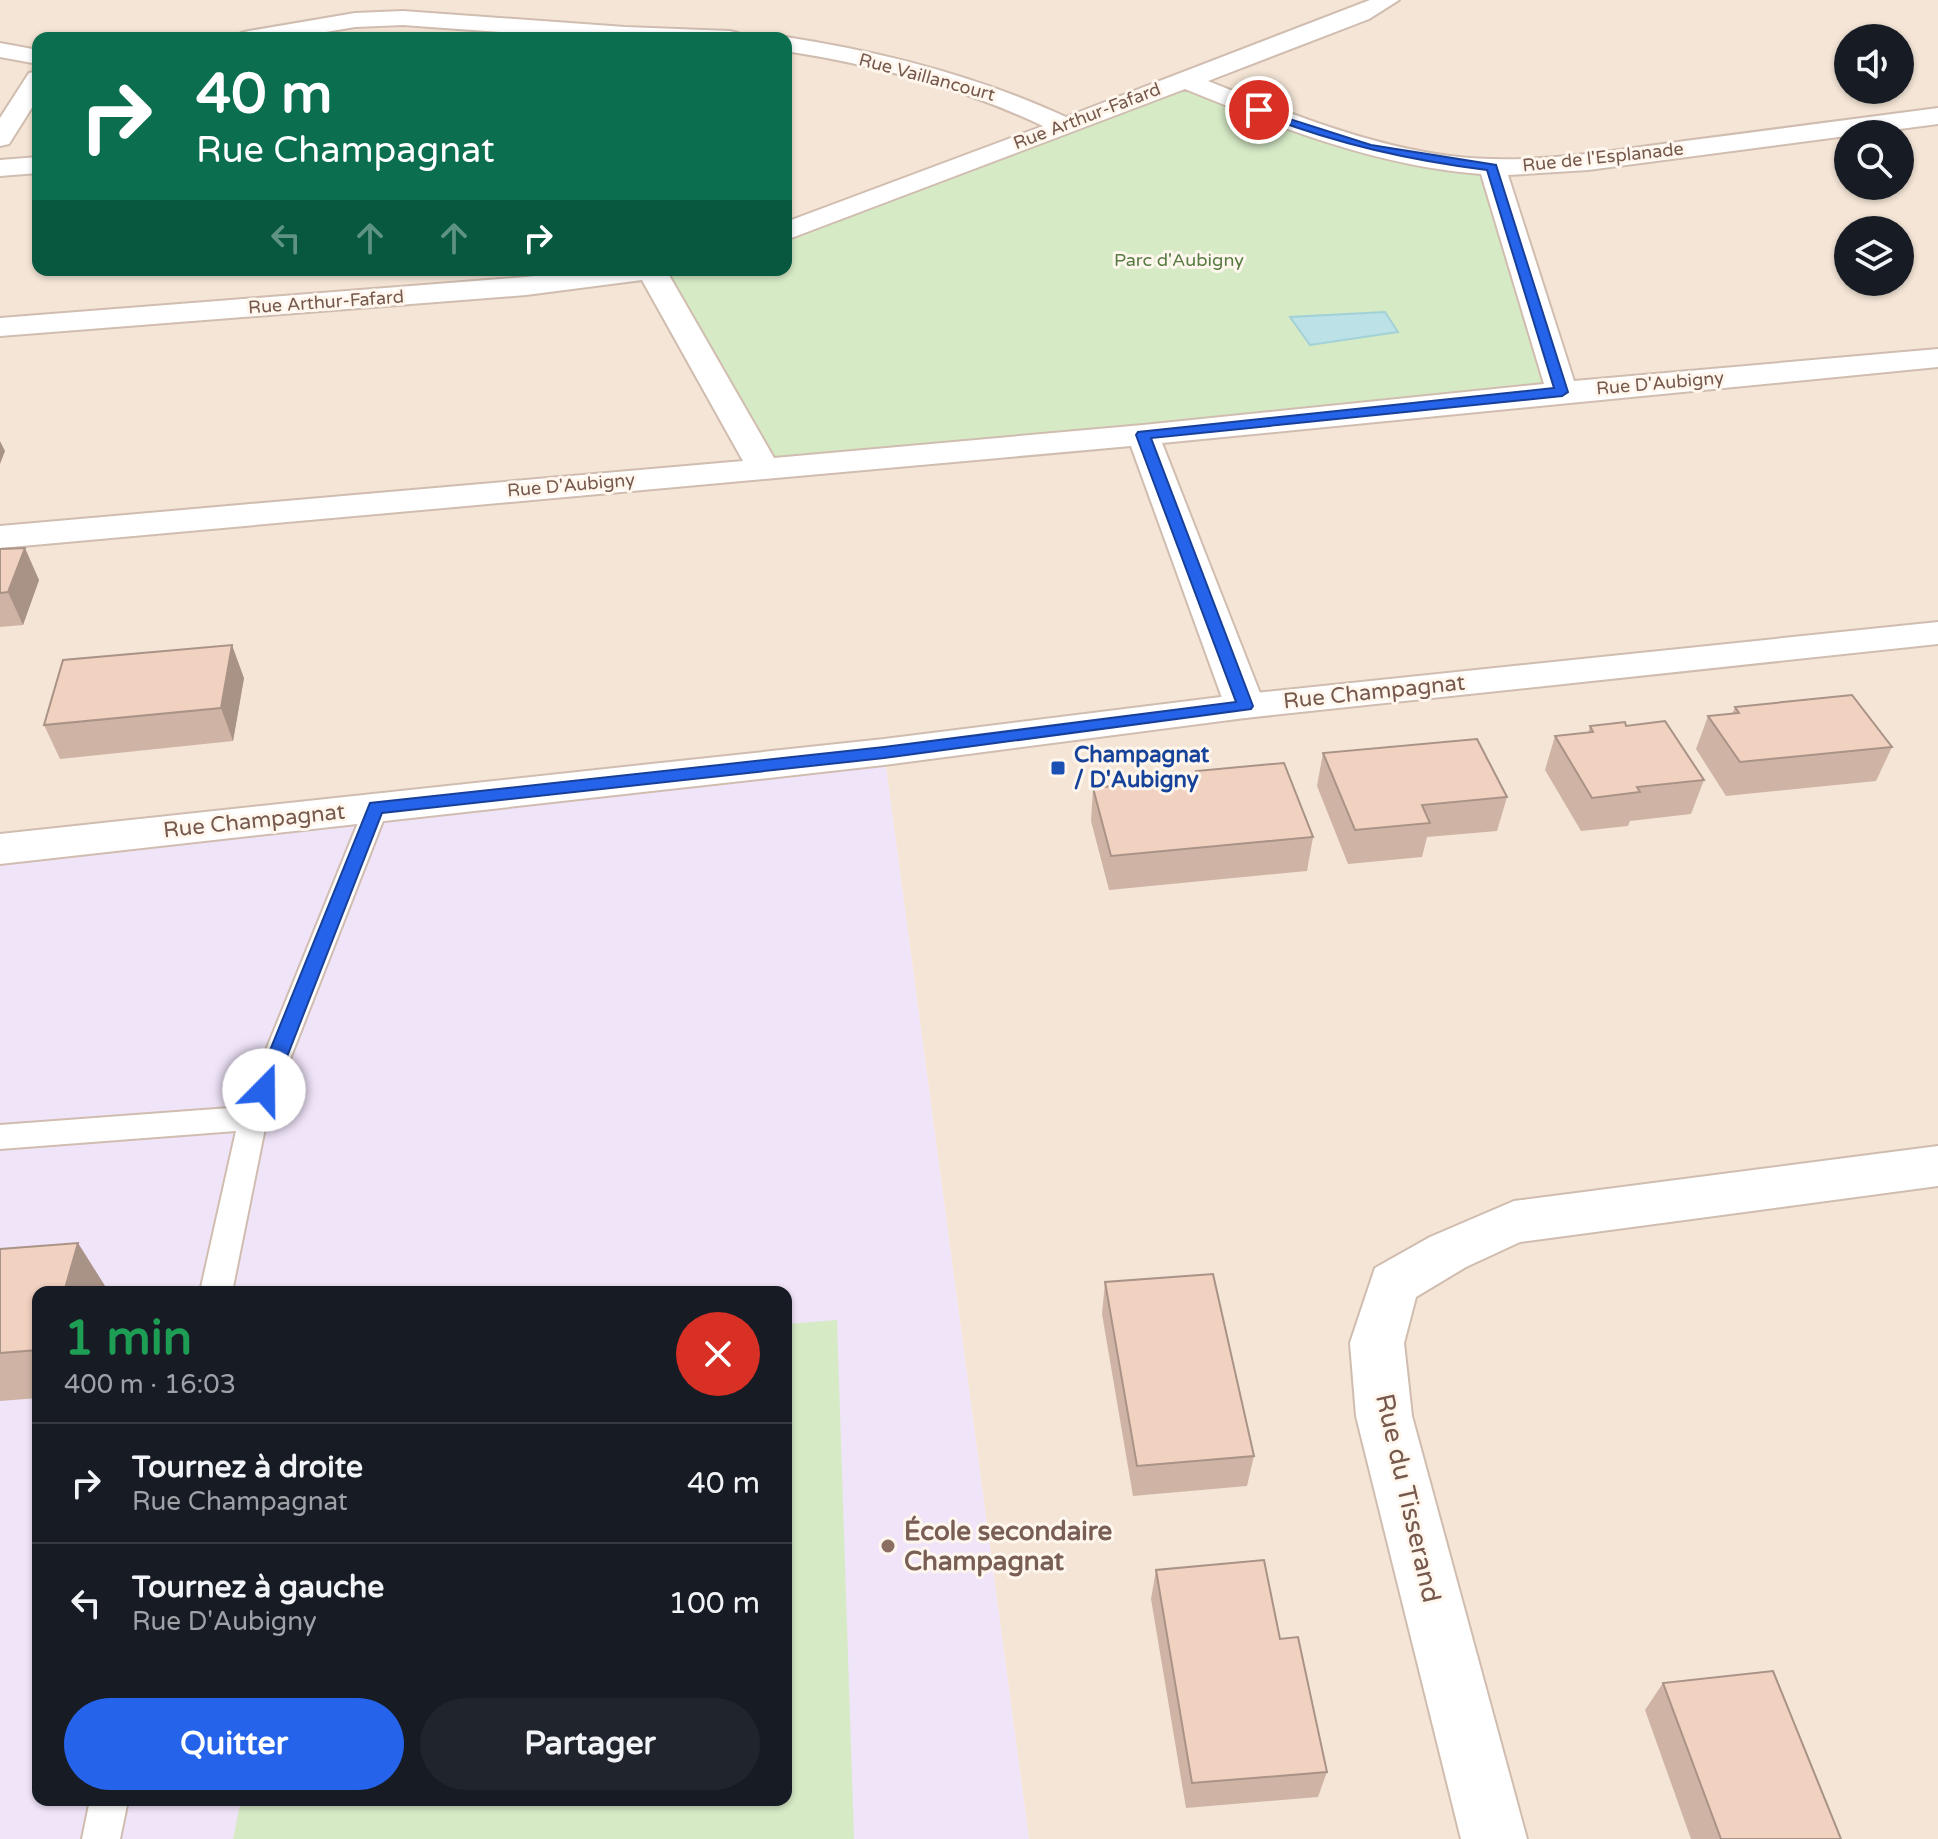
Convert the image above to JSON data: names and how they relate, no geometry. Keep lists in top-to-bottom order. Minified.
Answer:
{"streets":{"street":["Rue Vaillancourt","Rue Arthur-Fafard","Rue de l'Esplanade","Rue D'Aubigny","Rue Champagnat","Rue du Tisserand"]},"crossings":[["Rue Vaillancourt","Rue Arthur-Fafard"],["Rue Arthur-Fafard","Rue de l'Esplanade"],["Rue Arthur-Fafard","Rue D'Aubigny"]],"parks":["Parc d'Aubigny"],"places":{"transit":["Champagnat / D'Aubigny"],"other":["École secondaire Champagnat"]},"page":{"turn":["40 m","Rue Champagnat"],"heading":["1 min","400 m · 16:03"],"list":[{"name":"Tournez à droite","note":"Rue Champagnat","value":"40 m"},{"name":"Tournez à gauche","note":"Rue D'Aubigny","value":"100 m"}],"buttons":["Quitter","Partager"]}}
